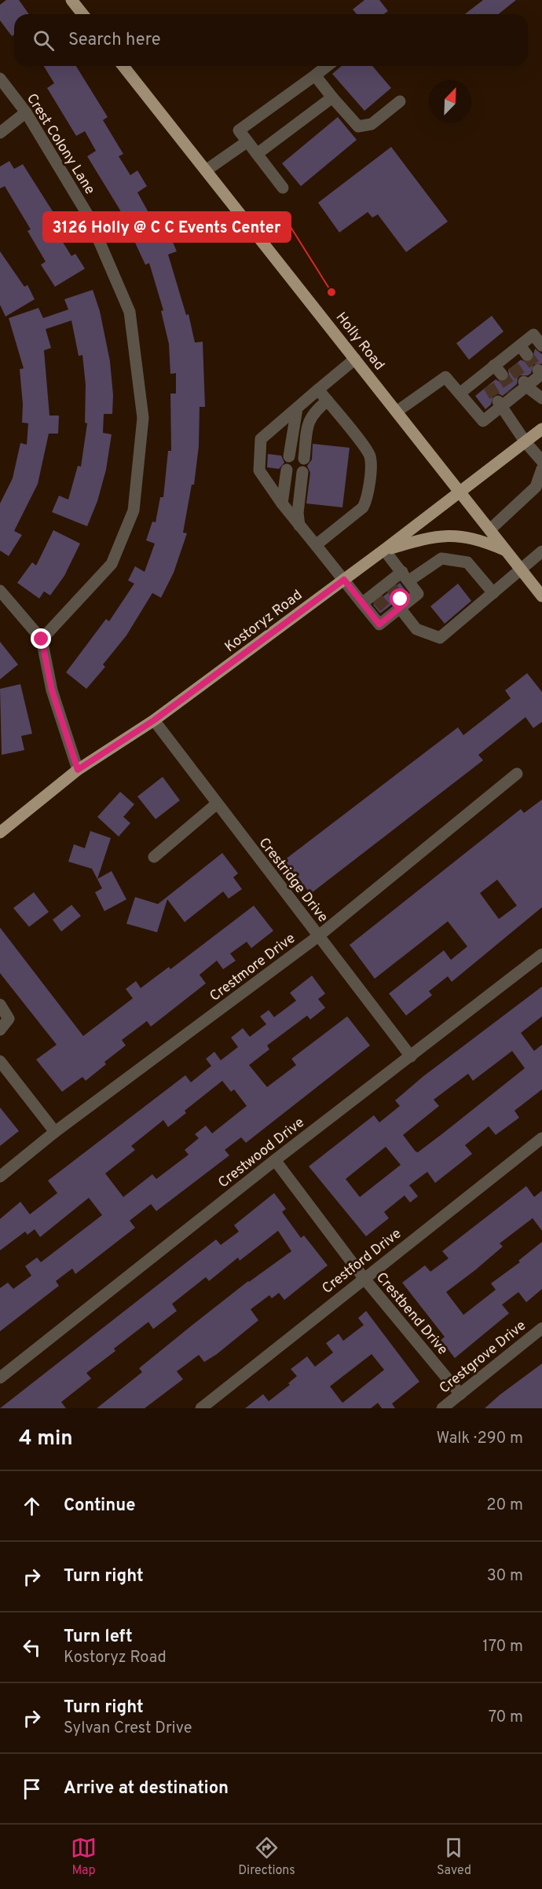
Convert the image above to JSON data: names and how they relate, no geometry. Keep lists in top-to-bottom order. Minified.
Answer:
{"streets":{"main road":["Holly Road","Kostoryz Road"],"street":["Crest Colony Lane","Crestridge Drive","Crestmore Drive","Crestwood Drive","Crestford Drive","Crestbend Drive","Crestgrove Drive"]},"crossings":[["Holly Road","Kostoryz Road"],["Kostoryz Road","Crestridge Drive"],["Crestridge Drive","Crestmore Drive"],["Crestridge Drive","Crestwood Drive"],["Crestwood Drive","Crestbend Drive"],["Crestford Drive","Crestbend Drive"],["Crestbend Drive","Crestgrove Drive"]],"places":["3126 Holly @ C C Events Center"],"north":"top right","page":{"search":"Search here","heading":["4 min","Walk · 290 m"],"list":[["Continue","20 m"],["Turn right","30 m"],["Turn left","Kostoryz Road","170 m"],["Turn right","Sylvan Crest Drive","70 m"],"Arrive at destination"],"nav":["Map","Directions","Saved"]}}
